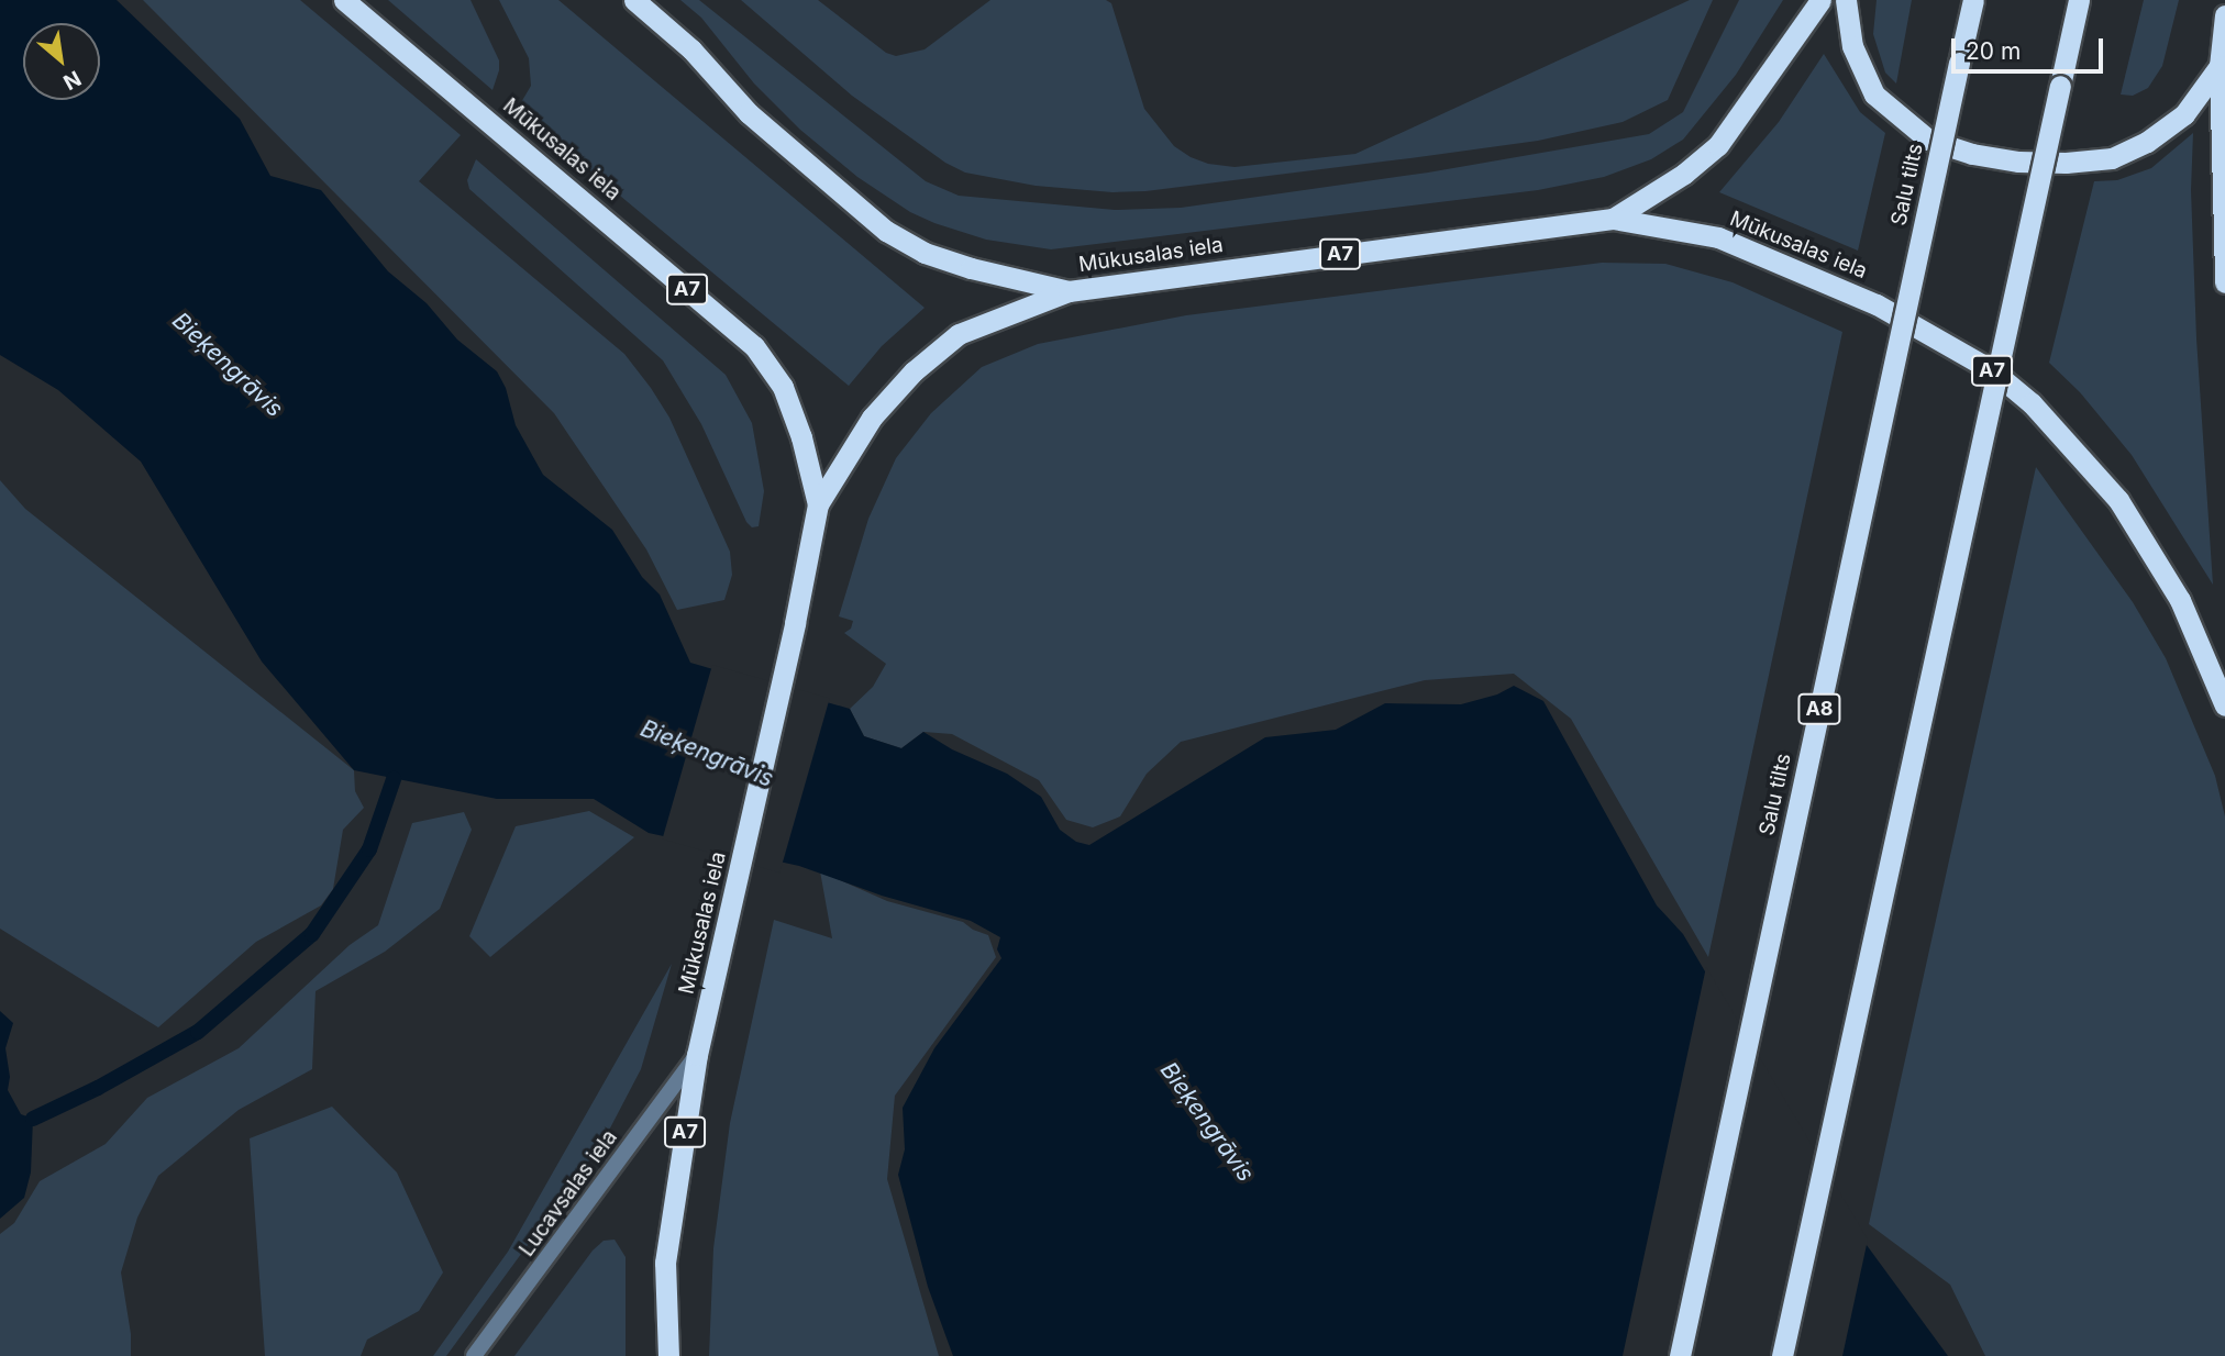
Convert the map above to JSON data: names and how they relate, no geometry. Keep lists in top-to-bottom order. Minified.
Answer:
{"streets":{"highway":["Mūkusalas iela","Salu tilts","A7","A8"],"street":["Lucavsalas iela"]},"crossings":[["Mūkusalas iela","Lucavsalas iela"]],"water":["Bieķengrāvis"],"scale_bar":"20 m","north":"bottom right"}
